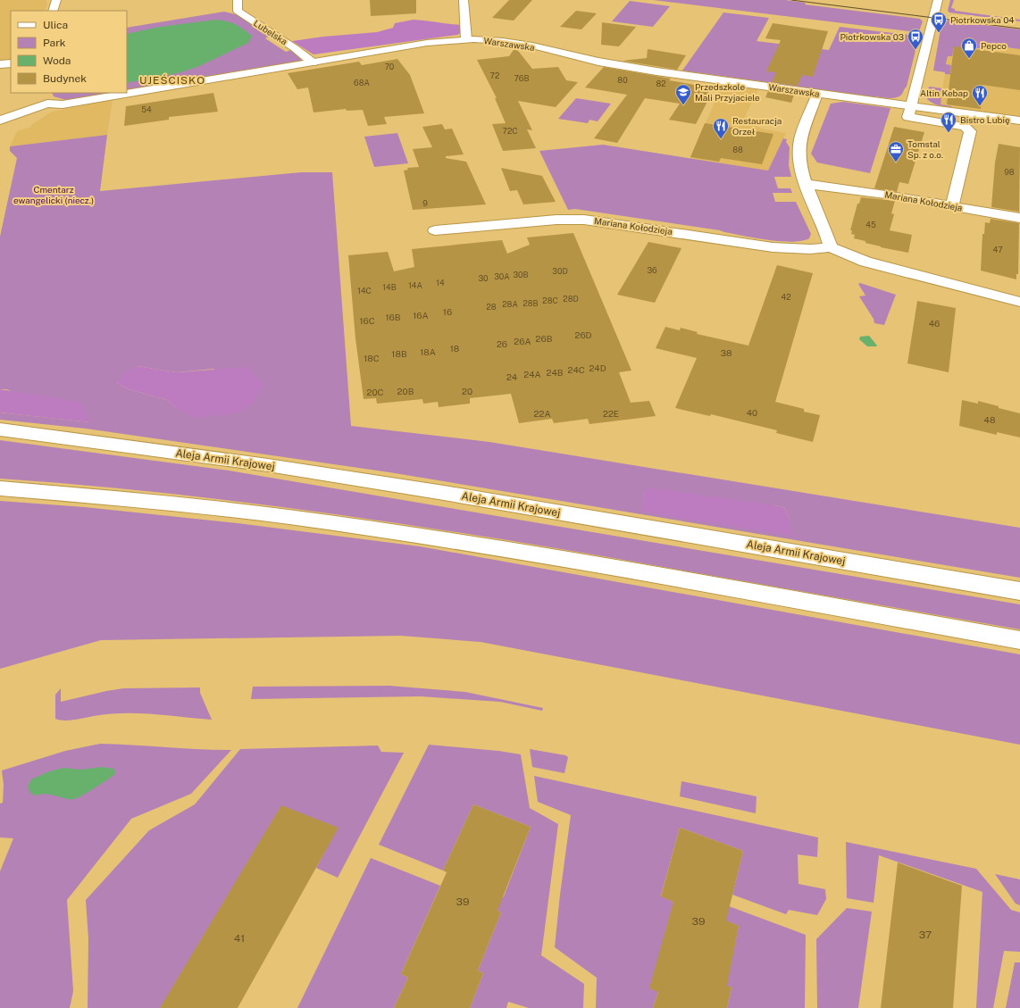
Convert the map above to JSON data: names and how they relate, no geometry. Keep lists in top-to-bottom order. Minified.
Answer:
{"streets":{"street":["Lubelska","Warszawska","Mariana Kołodzieja","Aleja Armii Krajowej"]},"crossings":[["Lubelska","Warszawska"]],"districts":["UJEŚCISKO"],"parks":["Cmentarz ewangelicki (niecz.)"],"places":{"bus stop":["Piotrkowska 04","Piotrkowska 03"],"shop":["Pepco"],"school or university":["Przedszkole Mali Przyjaciele"],"restaurant":["Altin Kebap","Bistro Lubię","Restauracja Orzeł"],"office":["Tomstal Sp. z o.o."]},"house_numbers":["70","72","76B","80","68A","82","54","72C","88","98","9","45","47","36","30D","30B","30A","30","14","14A","14B","14C","42","28D","28C","28B","28A","28","16","16A","16B","16C","46","26D","26B","26A","26","18","18A","38","18B","18C","24D","24C","24B","24A","24","20B","20","20C","40","22A","22E","48","39","39","37","41"],"legend":["Ulica","Park","Woda","Budynek"]}
